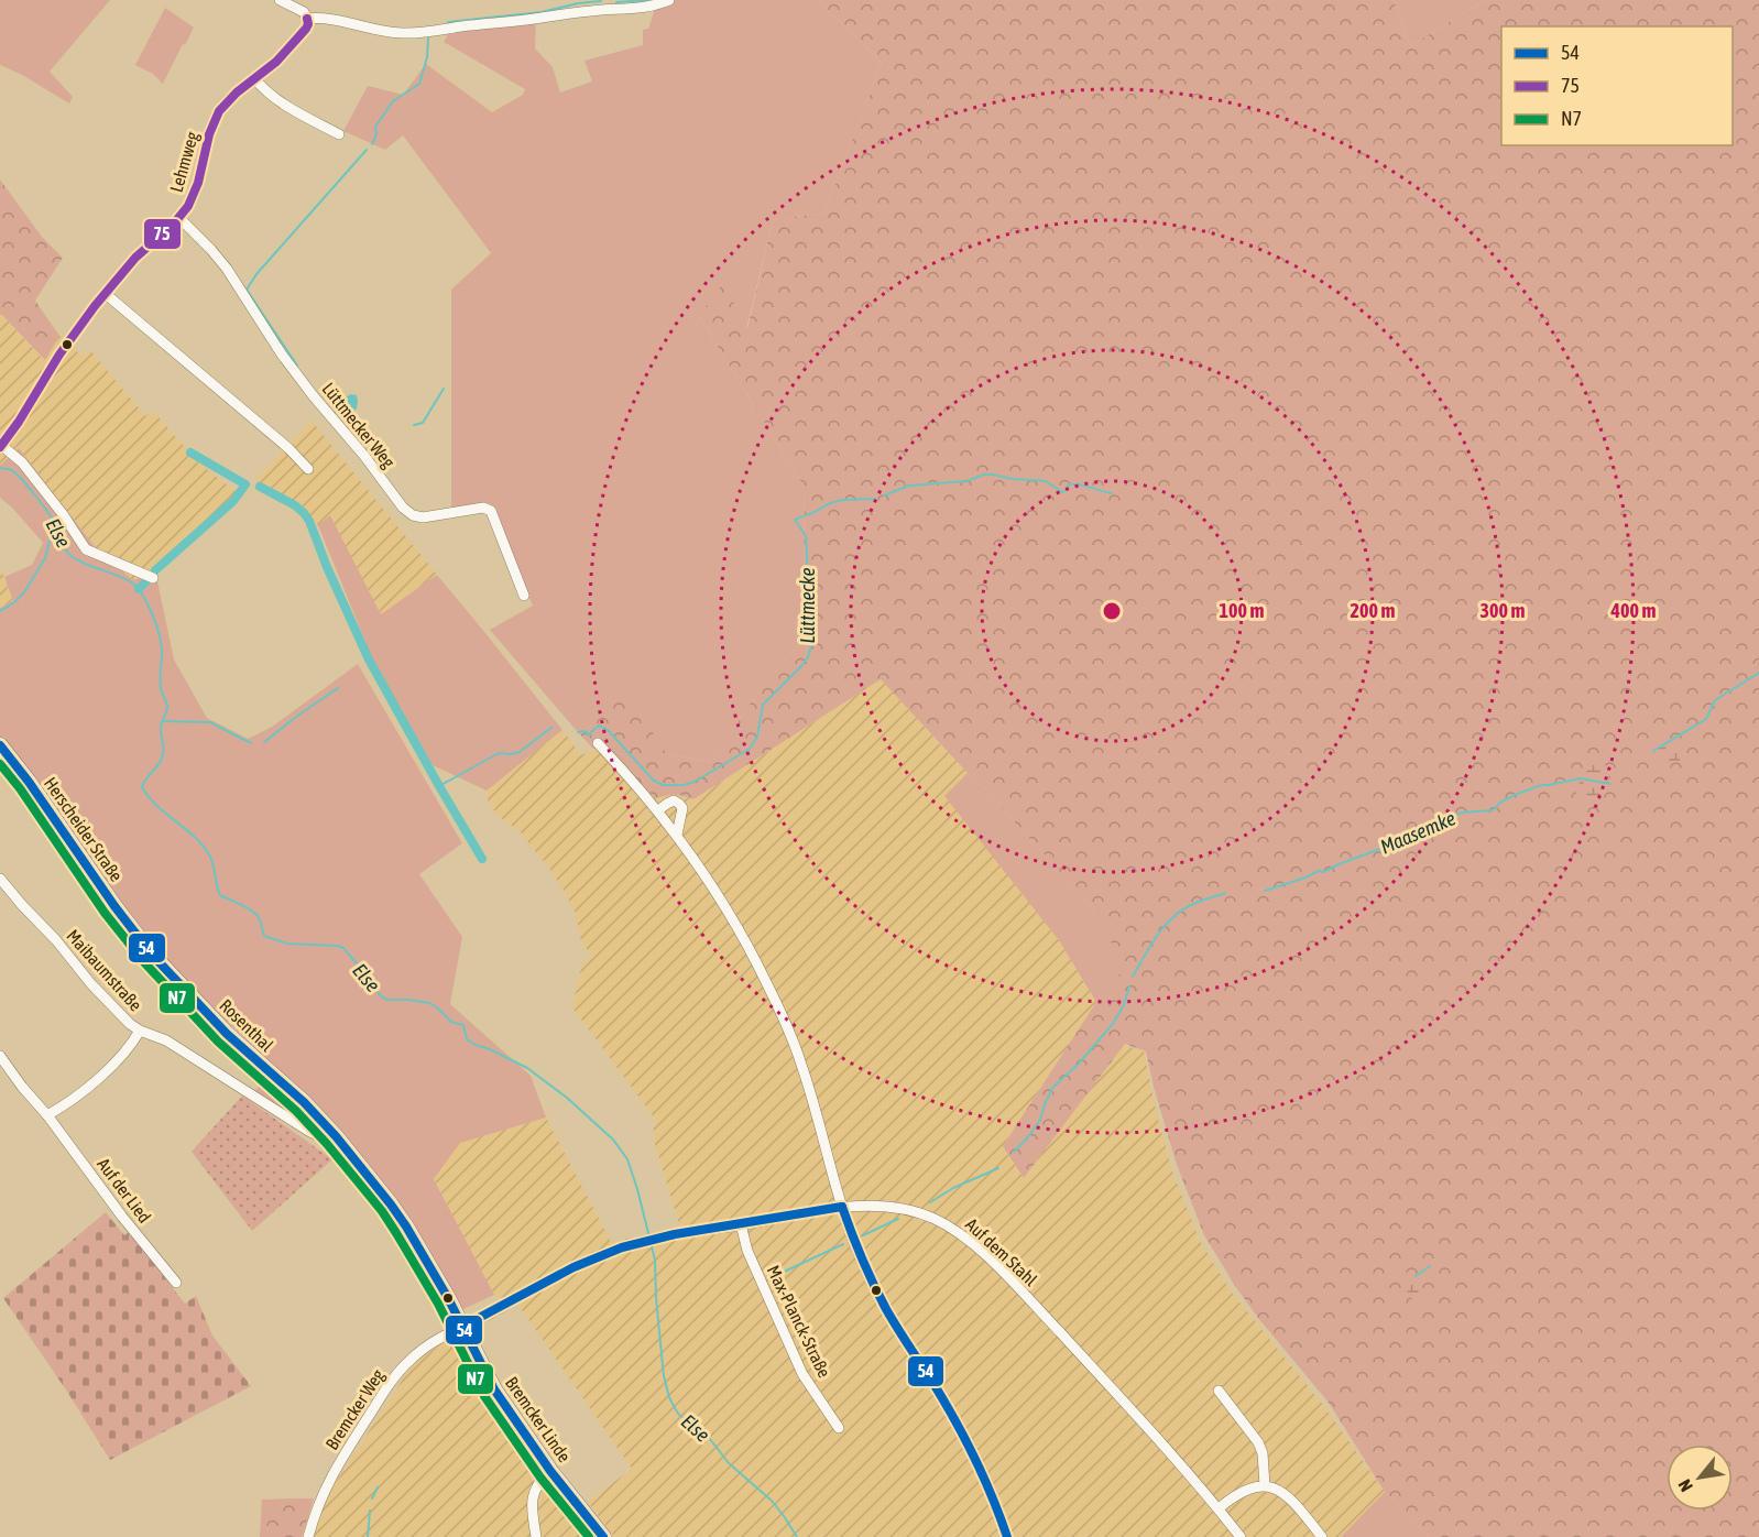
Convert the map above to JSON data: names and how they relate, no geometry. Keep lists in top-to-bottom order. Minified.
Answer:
{"streets":{"main road":["Herscheider Straße","Rosenthal","Bremcker Linde"],"street":["Lehmweg","Lüttmecker Weg","Maibaumstraße","Auf der Lied","Auf dem Stahl","Max-Planck-Straße","Bremcker Weg"]},"crossings":[["Lehmweg","Lüttmecker Weg"],["Herscheider Straße","Rosenthal"],["Maibaumstraße","Rosenthal"],["Maibaumstraße","Bremcker Linde"],["Rosenthal","Bremcker Linde"],["Auf dem Stahl","Max-Planck-Straße"],["Auf dem Stahl","Bremcker Weg"],["Auf dem Stahl","Bremcker Linde"],["Bremcker Weg","Bremcker Linde"]],"water":["Else","Lüttmecke","Maasemke"],"lines":["transit line 75","transit line 54","transit line N7"],"legend":["54","75","N7"],"north":"bottom left","rings":["100 m","200 m","300 m","400 m"]}
